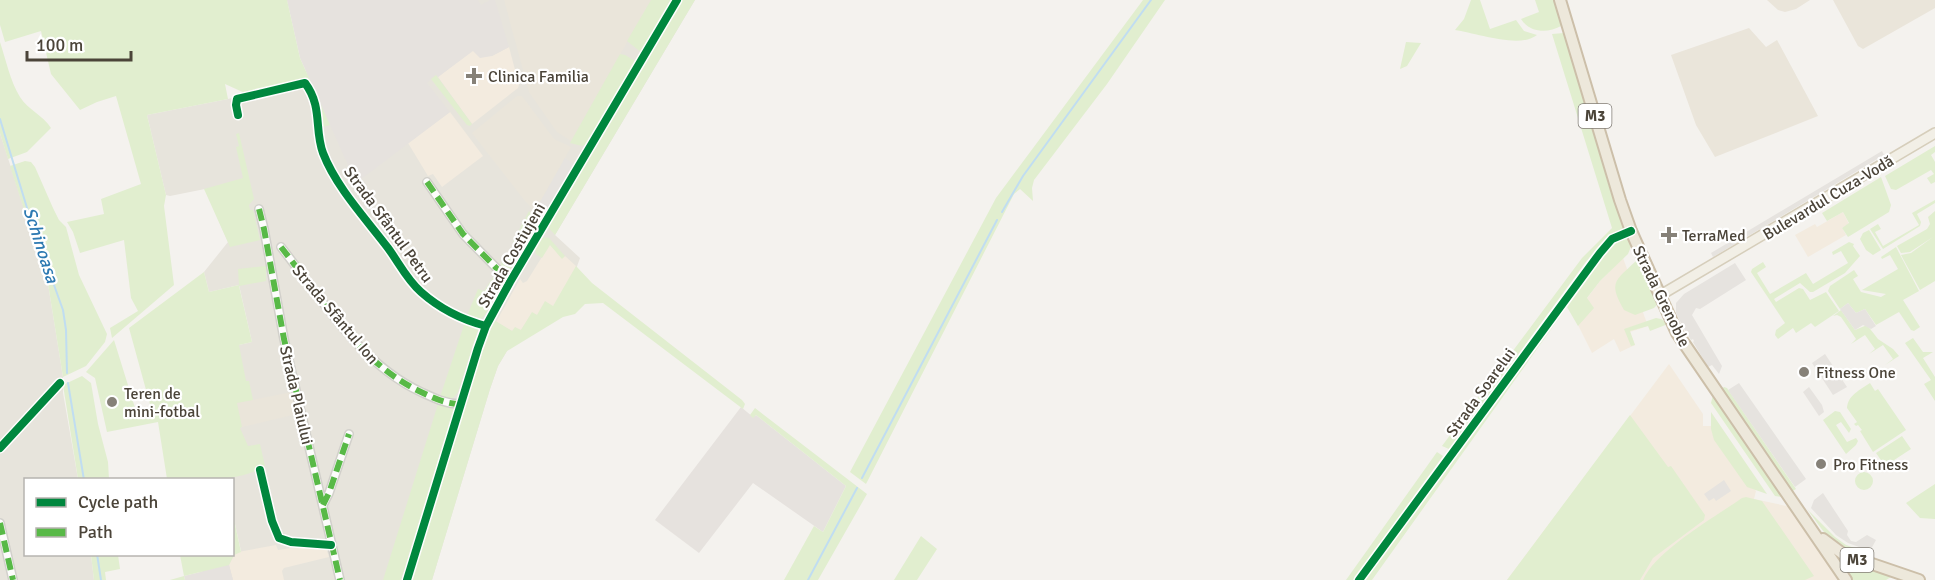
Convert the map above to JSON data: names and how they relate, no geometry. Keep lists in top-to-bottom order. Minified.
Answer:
{"streets":{"highway":["M3","Strada Grenoble"],"main road":["Bulevardul Cuza-Vodă"],"street":["Strada Sfântul Petru","Strada Costiujeni","Strada Sfântul Ion","Strada Soarelui","Strada Plaiului"]},"crossings":[["Bulevardul Cuza-Vodă","Strada Grenoble"],["Strada Sfântul Petru","Strada Costiujeni"],["Strada Costiujeni","Strada Sfântul Ion"],["Strada Grenoble","Strada Soarelui"]],"water":["Schinoasa"],"places":{"health":["Clinica Familia","TerraMed"],"other":["Fitness One","Teren de mini-fotbal","Pro Fitness"]},"legend":["Cycle path","Path"],"scale_bar":"100 m"}
